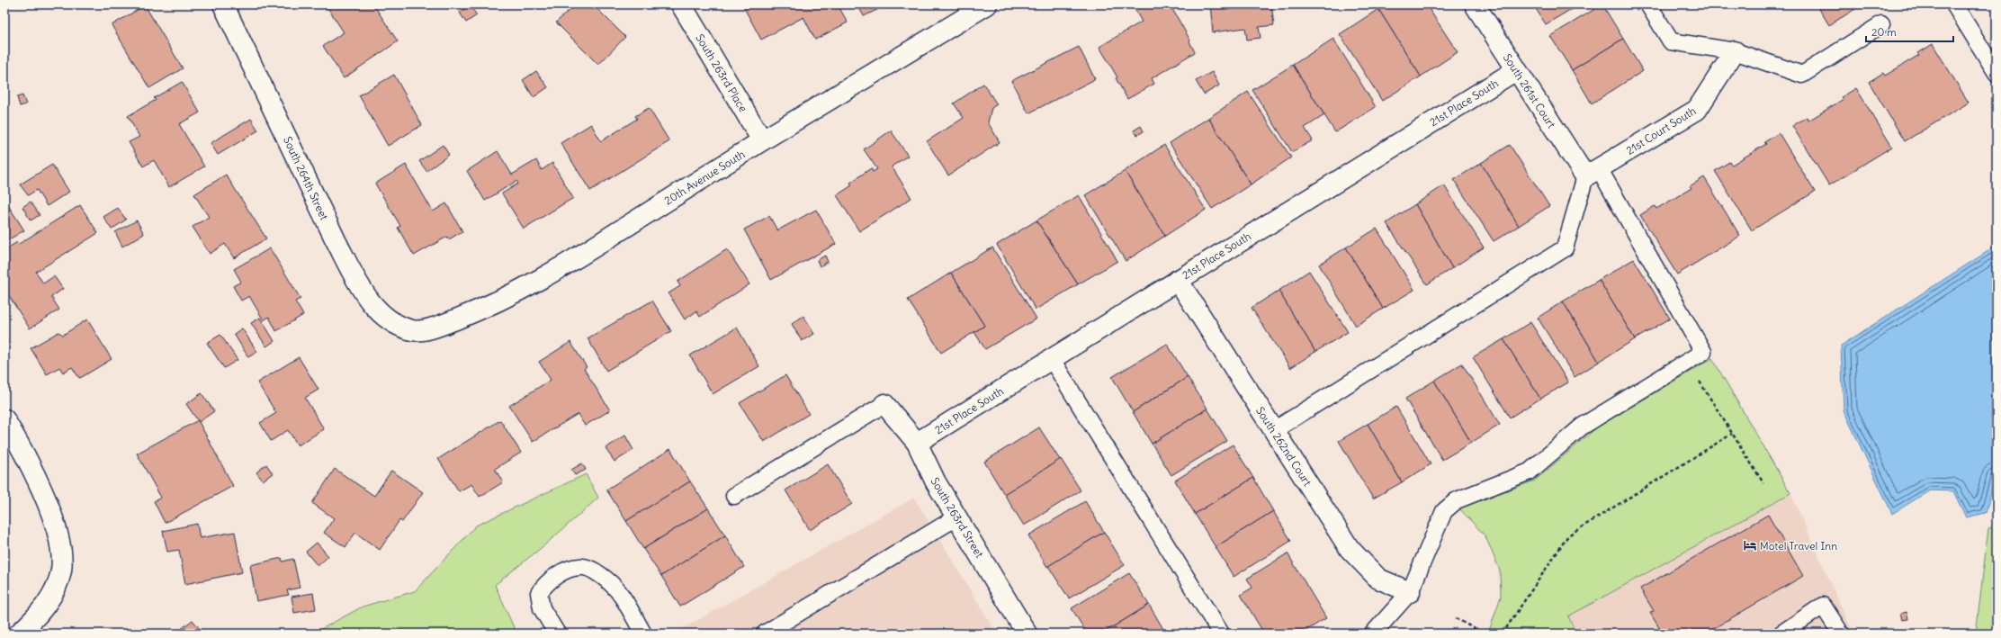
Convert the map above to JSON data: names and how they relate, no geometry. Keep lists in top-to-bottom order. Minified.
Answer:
{"streets":{"street":["South 263rd Place","South 261st Court","21st Place South","21st Court South","20th Avenue South","South 264th Street","South 262nd Court","South 263rd Street"]},"crossings":[["South 263rd Place","20th Avenue South"],["South 261st Court","21st Place South"],["South 261st Court","21st Court South"],["21st Place South","South 262nd Court"],["21st Place South","South 263rd Street"],["20th Avenue South","South 264th Street"]],"places":{"hotel":["Motel Travel Inn"]},"scale_bar":"20 m"}
